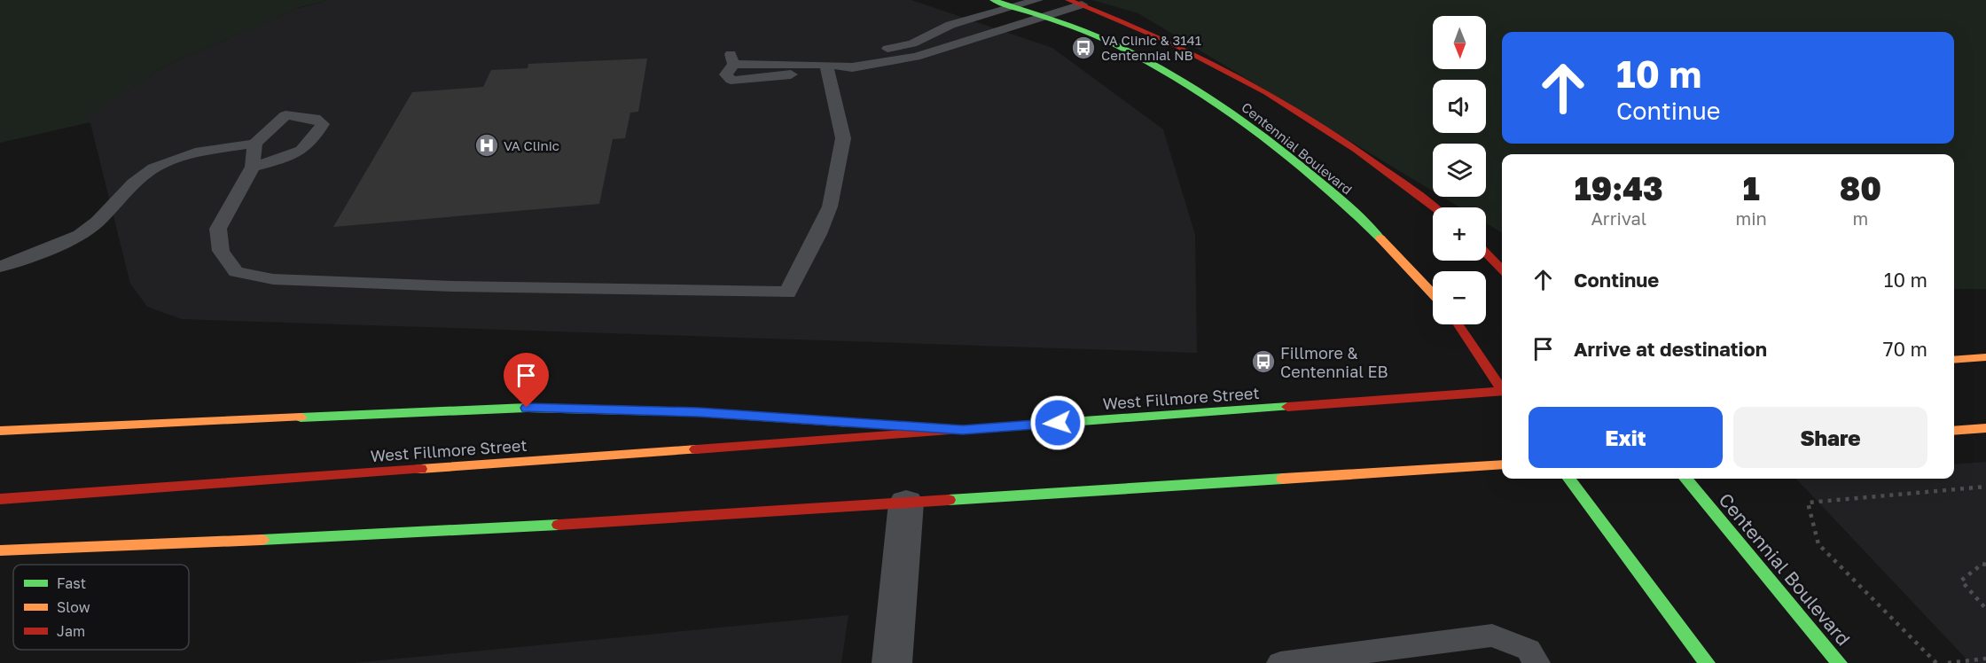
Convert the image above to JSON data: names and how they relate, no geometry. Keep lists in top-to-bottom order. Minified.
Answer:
{"streets":{"main road":["Centennial Boulevard","West Fillmore Street"]},"places":{"bus stop":["VA Clinic & 3141 Centennial NB","Fillmore & Centennial EB"],"hospital":["VA Clinic"]},"legend":["Fast","Slow","Jam"],"north":"bottom","page":{"map_buttons":["+","−"],"turn":["10 m","Continue"],"eta":["19:43","Arrival","1","min","80","m"],"list":[{"name":"Continue","value":"10 m"},{"name":"Arrive at destination","value":"70 m"}],"buttons":["Exit","Share"]}}
